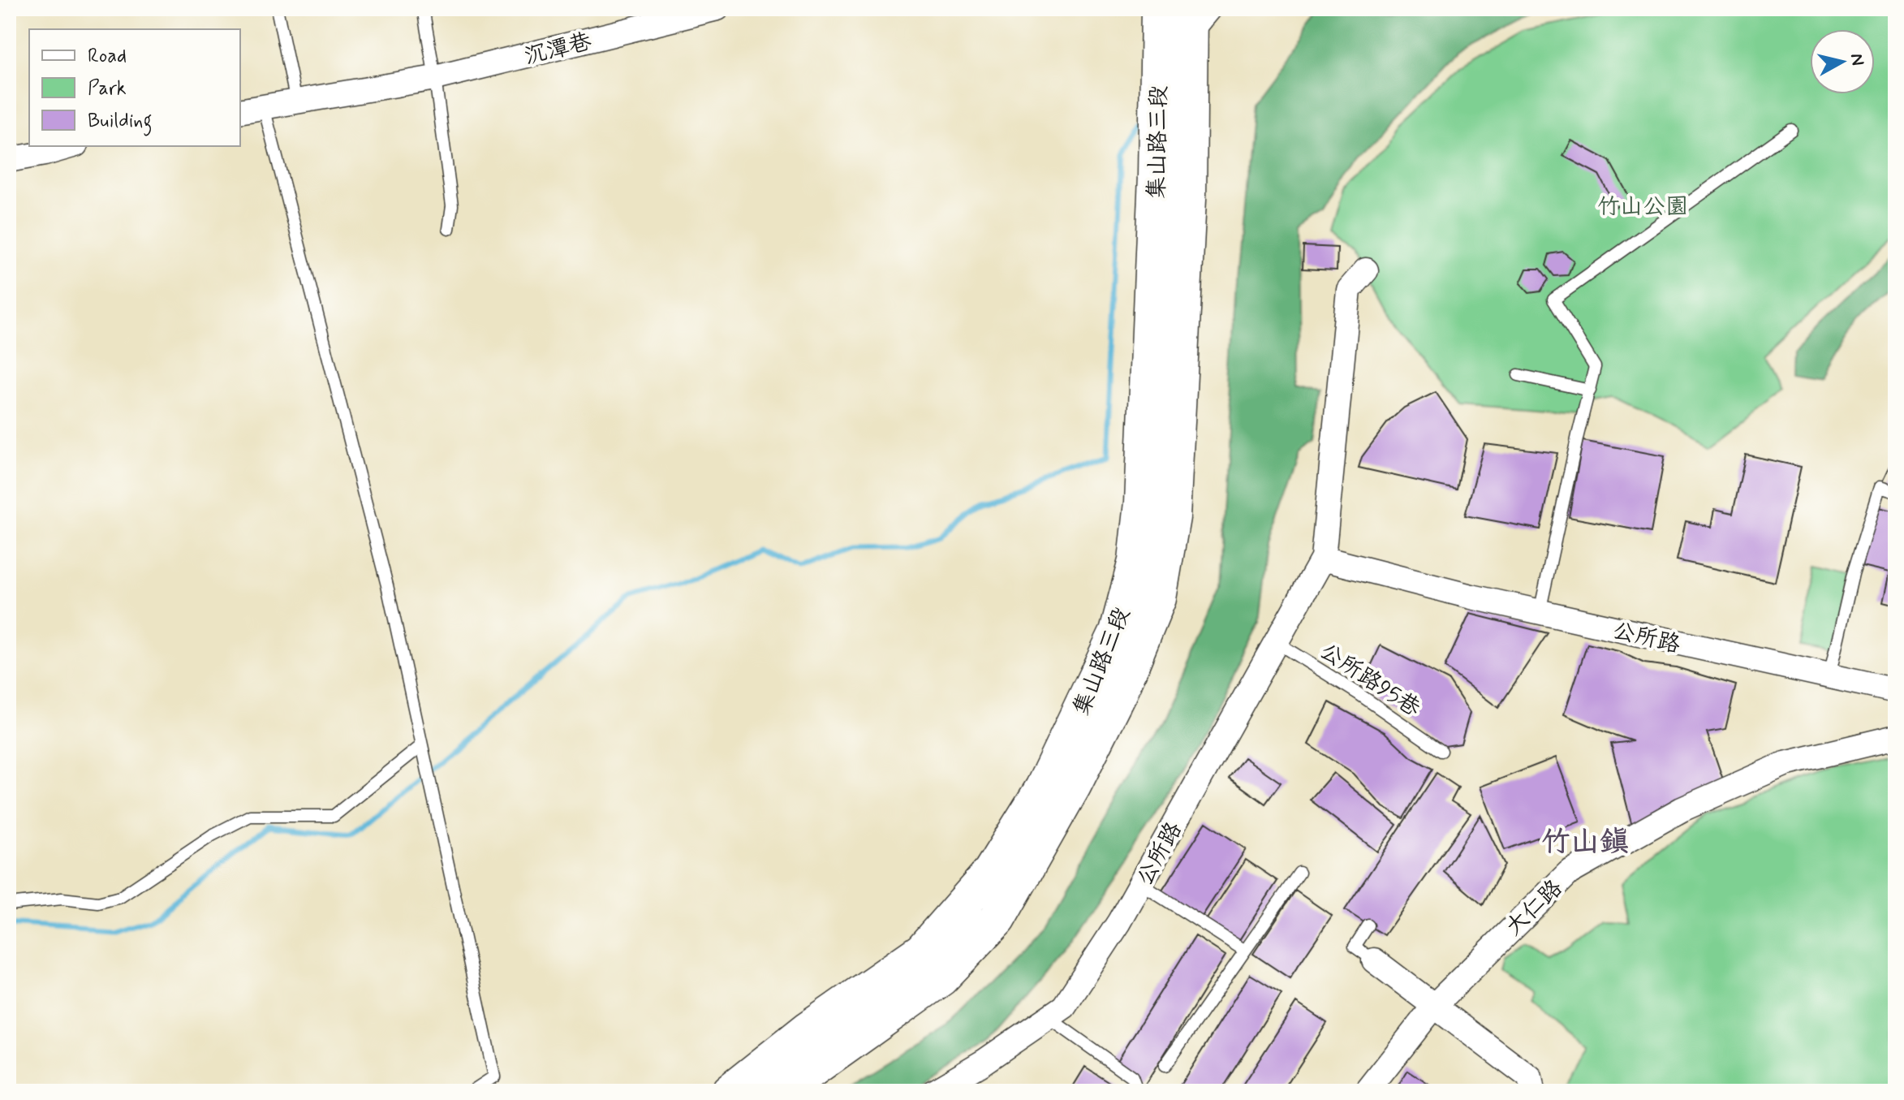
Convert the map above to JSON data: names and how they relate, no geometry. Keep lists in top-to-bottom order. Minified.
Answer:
{"streets":{"main road":["集山路三段"],"street":["沉潭巷","公所路","大仁路"],"lane":["公所路95巷"]},"crossings":[["公所路","公所路95巷"]],"districts":["竹山鎮"],"parks":["竹山公園"],"legend":["Road","Park","Building"],"north":"right"}
